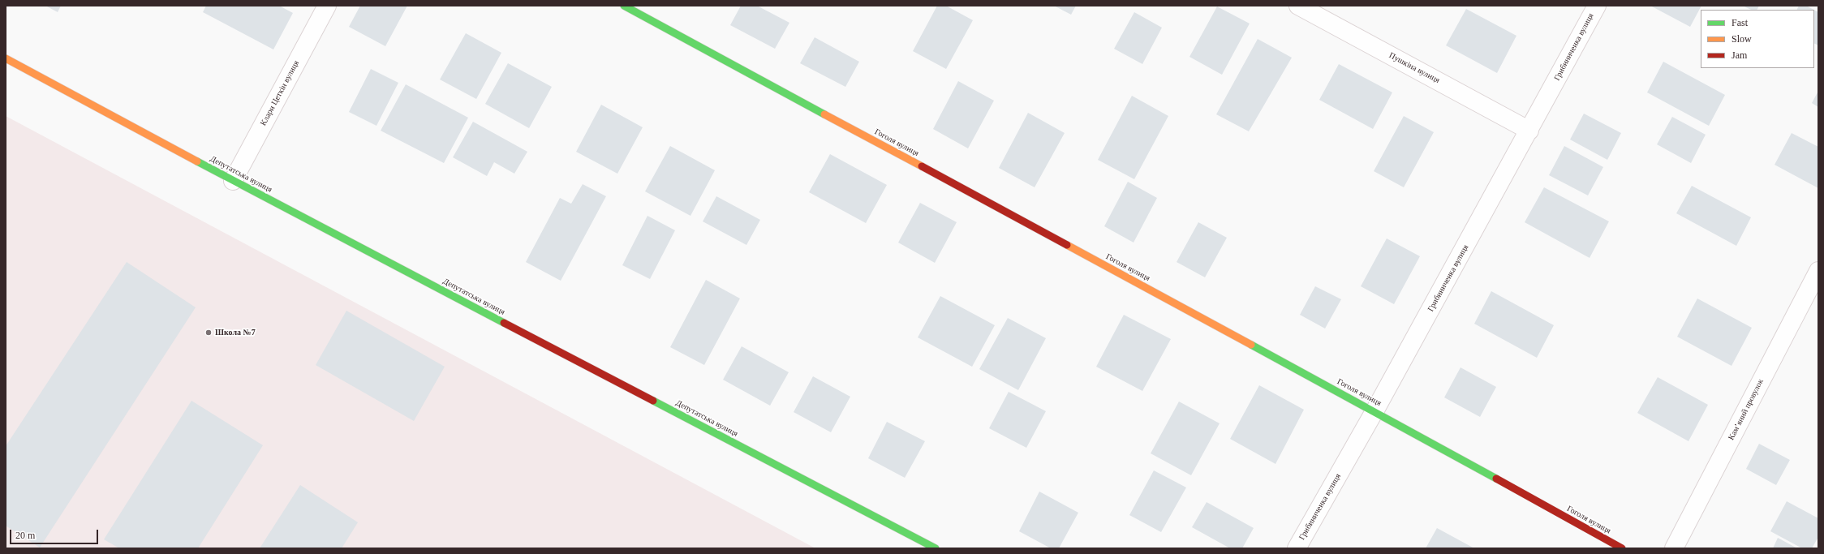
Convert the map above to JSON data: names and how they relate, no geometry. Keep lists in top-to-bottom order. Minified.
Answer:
{"streets":{"street":["Грибиниченка вулиця","Пушкіна вулиця","Клари Цеткін вулиця","Гоголя вулиця","Депутатська вулиця","Кам’яний провулок"]},"crossings":[["Грибиниченка вулиця","Пушкіна вулиця"],["Грибиниченка вулиця","Гоголя вулиця"],["Клари Цеткін вулиця","Депутатська вулиця"]],"places":["Школа №7"],"legend":["Fast","Slow","Jam"],"scale_bar":"20 m"}
